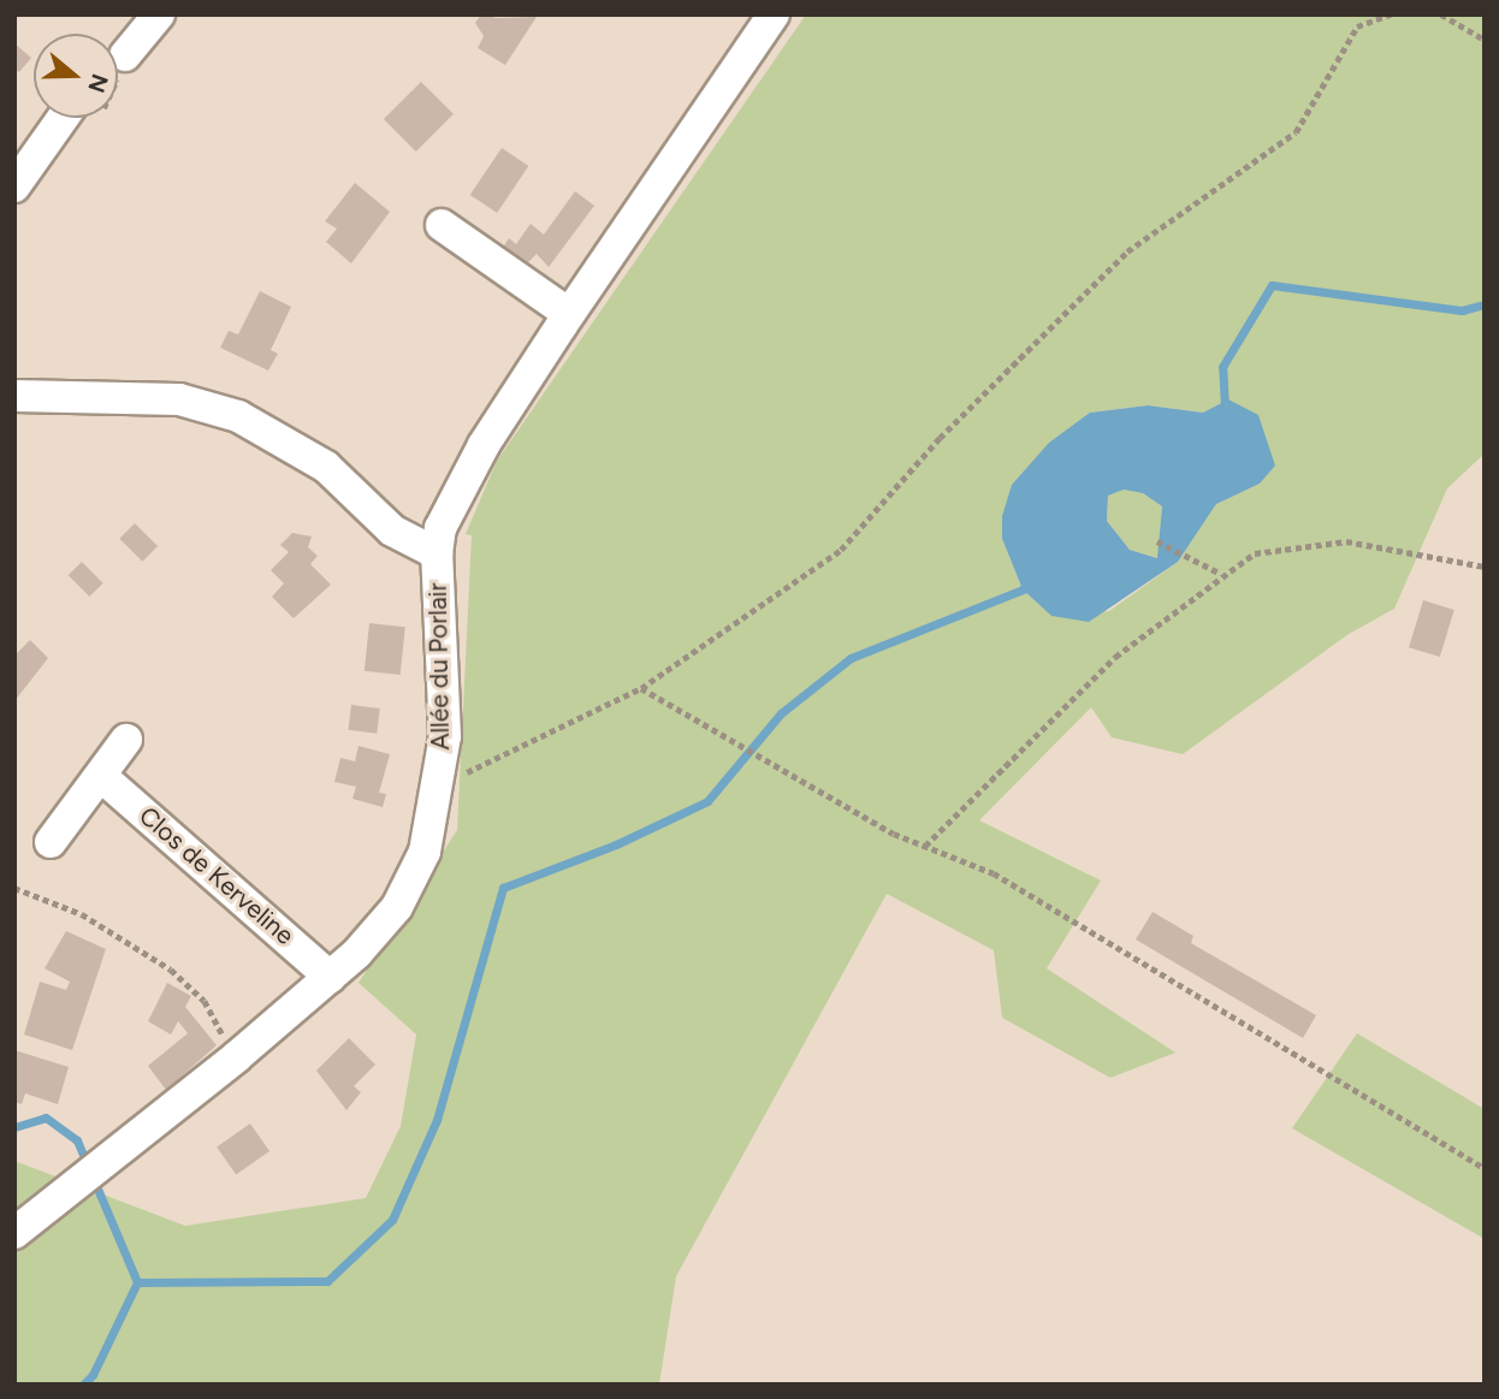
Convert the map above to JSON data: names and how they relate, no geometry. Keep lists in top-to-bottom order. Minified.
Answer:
{"streets":{"street":["Allée du Porlair","Clos de Kerveline"]},"crossings":[["Allée du Porlair","Clos de Kerveline"]],"north":"right"}
